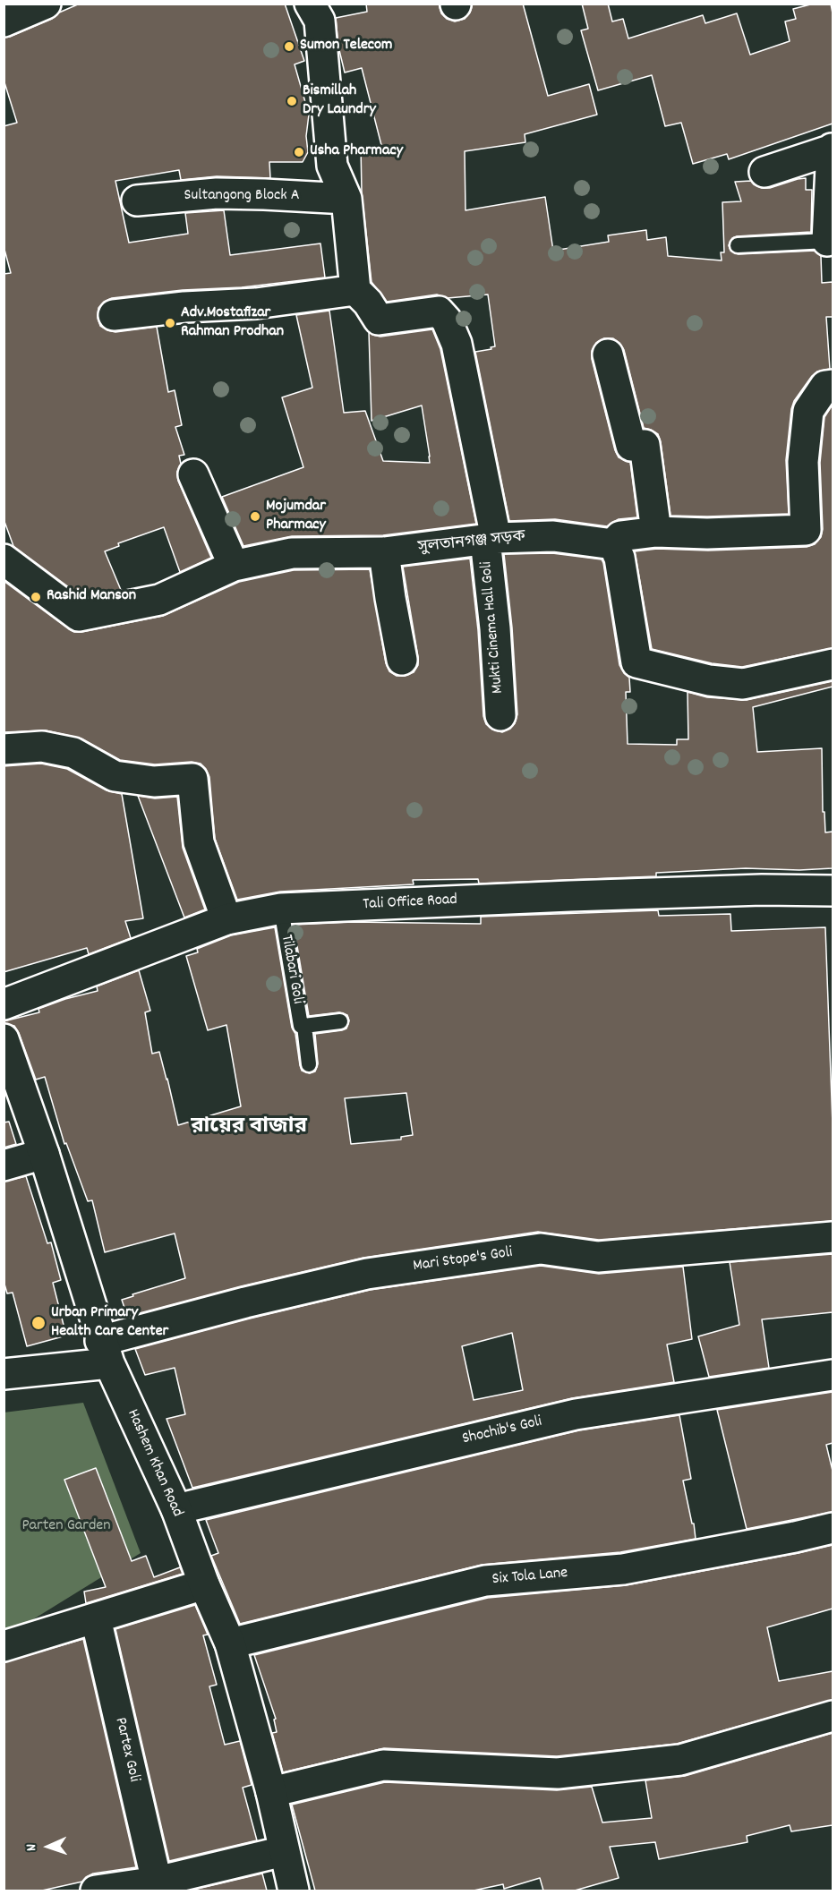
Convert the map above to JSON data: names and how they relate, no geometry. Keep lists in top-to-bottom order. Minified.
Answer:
{"streets":{"street":["Sultangong Block A","সুলতানগঞ্জ সড়ক","Mukti Cinema Hall Goli","Tali Office Road","Mari Stope's Goli","Shochib's Goli","Hashem Khan Road","Six Tola Lane","Partex Goli"],"lane":["Tilabari Goli"]},"crossings":[["সুলতানগঞ্জ সড়ক","Mukti Cinema Hall Goli"],["Tali Office Road","Tilabari Goli"],["Mari Stope's Goli","Hashem Khan Road"],["Shochib's Goli","Hashem Khan Road"],["Hashem Khan Road","Six Tola Lane"]],"districts":["রায়ের বাজার"],"parks":["Parten Garden"],"places":["Sumon Telecom","Bismillah Dry Laundry","Usha Pharmacy","Adv.Mostafizar Rahman Prodhan","Mojumdar Pharmacy","Rashid Manson","Urban Primary Health Care Center"],"north":"left"}
